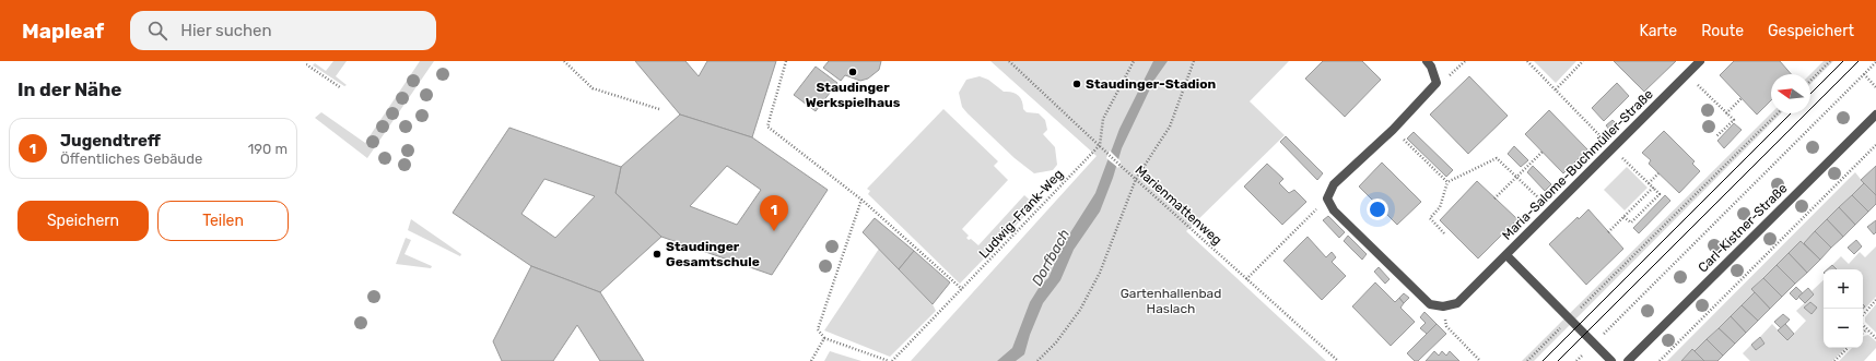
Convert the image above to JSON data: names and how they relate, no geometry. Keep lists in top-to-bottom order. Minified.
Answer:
{"streets":{"street":["Maria-Salome-Buchmüller-Straße","Carl-Kistner-Straße"],"path":["Marienmattenweg","Ludwig-Frank-Weg"]},"crossings":[["Marienmattenweg","Ludwig-Frank-Weg"]],"water":["Dorfbach"],"parks":["Gartenhallenbad Haslach"],"places":["Staudinger Werkspielhaus","Staudinger-Stadion","Staudinger Gesamtschule"],"north":"left","page":{"header":"Mapleaf","search":"Hier suchen","nav":["Karte","Route","Gespeichert"],"heading":"In der Nähe","list":[{"mark":"1","name":"Jugendtreff","note":"Öffentliches Gebäude","value":"190 m"}],"buttons":["Speichern","Teilen"],"pins":"1","map_buttons":["+","−"]}}
